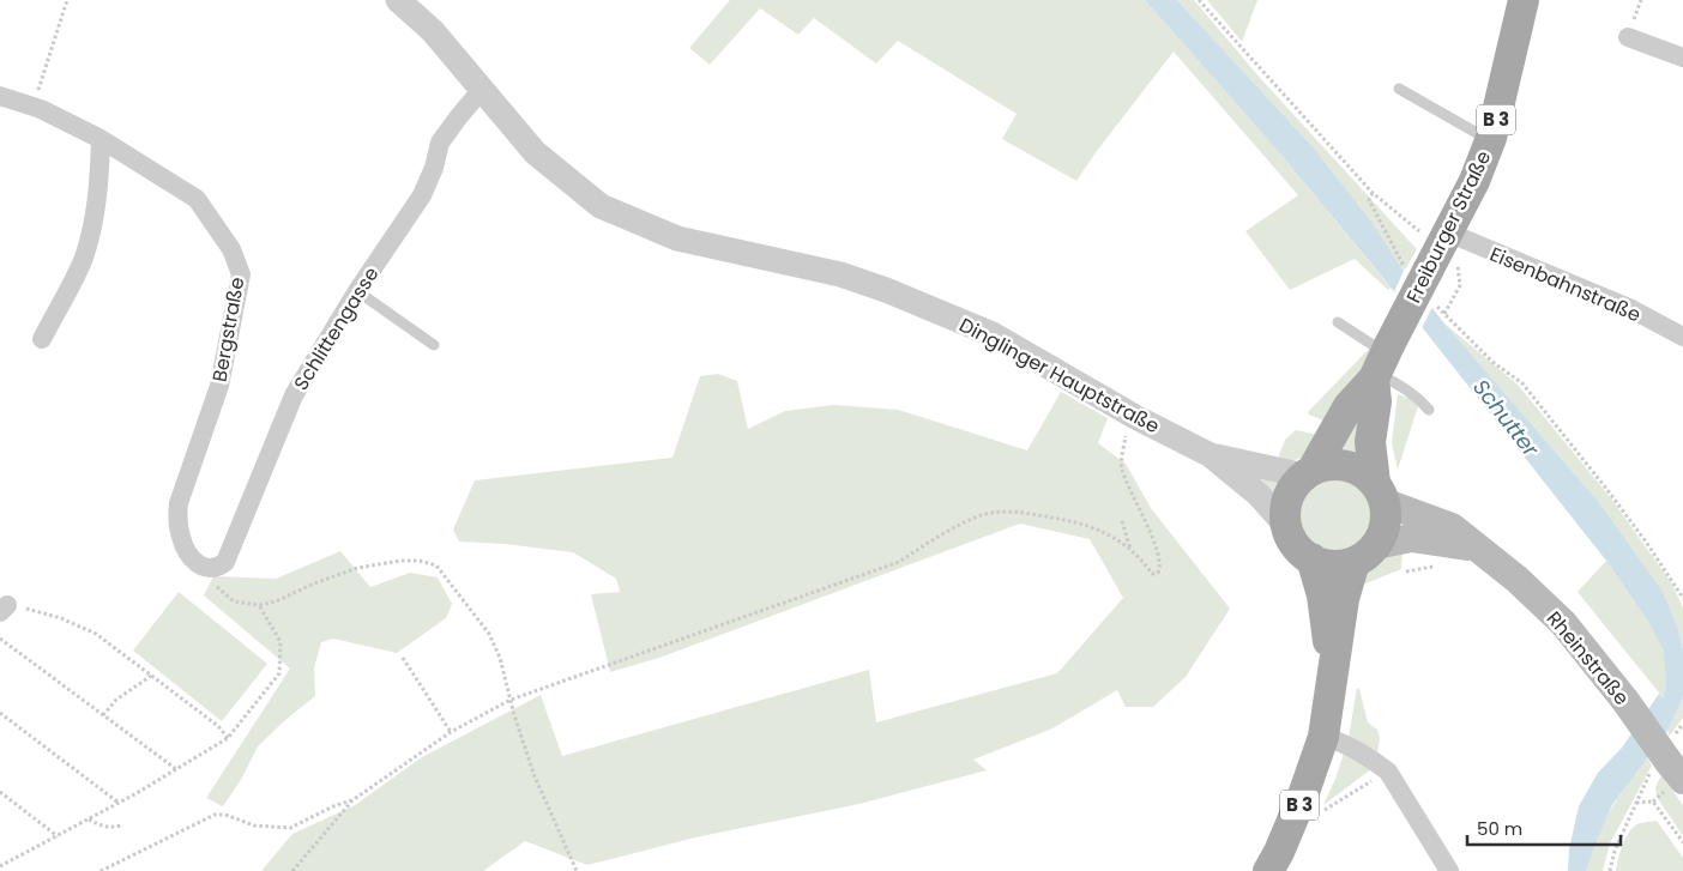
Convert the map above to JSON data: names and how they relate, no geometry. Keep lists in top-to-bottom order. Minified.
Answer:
{"streets":{"main road":["B 3","Freiburger Straße","Rheinstraße"],"street":["Eisenbahnstraße","Schlittengasse","Bergstraße","Dinglinger Hauptstraße"]},"crossings":[["B 3","Freiburger Straße"],["B 3","Dinglinger Hauptstraße"],["B 3","Rheinstraße"],["Freiburger Straße","Eisenbahnstraße"],["Freiburger Straße","Dinglinger Hauptstraße"],["Freiburger Straße","Rheinstraße"],["Schlittengasse","Bergstraße"],["Schlittengasse","Dinglinger Hauptstraße"],["Dinglinger Hauptstraße","Rheinstraße"]],"water":["Schutter"],"scale_bar":"50 m"}
